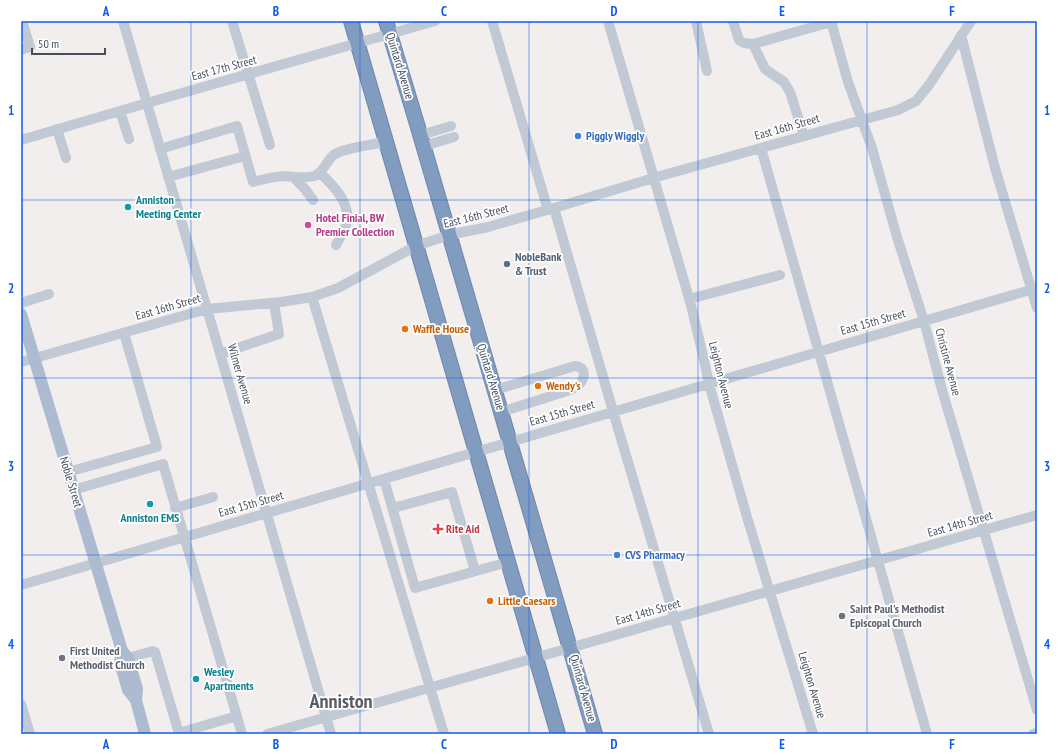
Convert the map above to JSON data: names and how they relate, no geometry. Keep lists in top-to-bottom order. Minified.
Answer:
{"streets":{"highway":["Quintard Avenue"],"main road":["Noble Street"],"street":["East 17th Street","East 16th Street","East 15th Street","Christine Avenue","Wilmer Avenue","Leighton Avenue","East 14th Street"]},"crossings":[["Quintard Avenue","East 17th Street"],["Quintard Avenue","East 16th Street"],["Quintard Avenue","East 15th Street"],["Quintard Avenue","East 14th Street"],["East 17th Street","Wilmer Avenue"],["East 16th Street","Christine Avenue"],["East 16th Street","Wilmer Avenue"],["East 16th Street","Leighton Avenue"],["East 16th Street","Noble Street"],["East 15th Street","Christine Avenue"],["East 15th Street","Wilmer Avenue"],["East 15th Street","Leighton Avenue"],["East 15th Street","Noble Street"],["Christine Avenue","East 14th Street"],["Wilmer Avenue","East 14th Street"],["Leighton Avenue","East 14th Street"]],"districts":["Anniston"],"places":{"other":["Piggly Wiggly","Anniston Meeting Center","Hotel Finial, BW Premier Collection","NobleBank & Trust","Waffle House","Wendy's","Anniston EMS","CVS Pharmacy","Little Caesars","Saint Paul's Methodist Episcopal Church","First United Methodist Church","Wesley Apartments"],"health":["Rite Aid"]},"scale_bar":"50 m","grid":{"columns":["A","B","C","D","E","F"],"rows":["1","2","3","4"]}}
